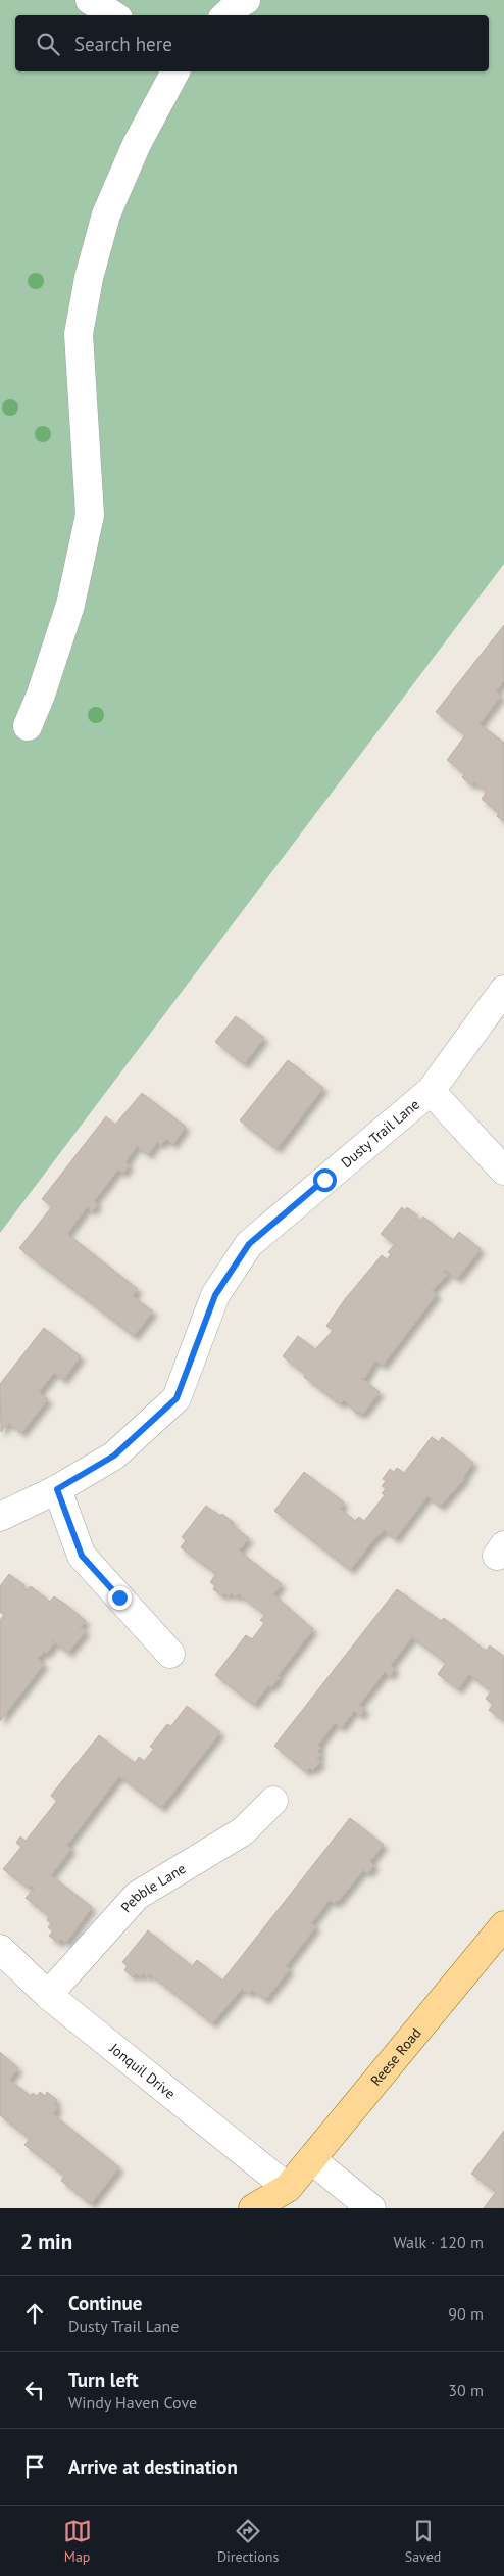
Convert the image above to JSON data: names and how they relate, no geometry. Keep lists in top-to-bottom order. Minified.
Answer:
{"streets":{"main road":["Reese Road"],"street":["Dusty Trail Lane","Pebble Lane","Jonquil Drive"]},"crossings":[["Pebble Lane","Jonquil Drive"],["Reese Road","Jonquil Drive"]],"page":{"search":"Search here","heading":["2 min","Walk · 120 m"],"list":[["Continue","Dusty Trail Lane","90 m"],["Turn left","Windy Haven Cove","30 m"],"Arrive at destination"],"nav":["Map","Directions","Saved"]}}
